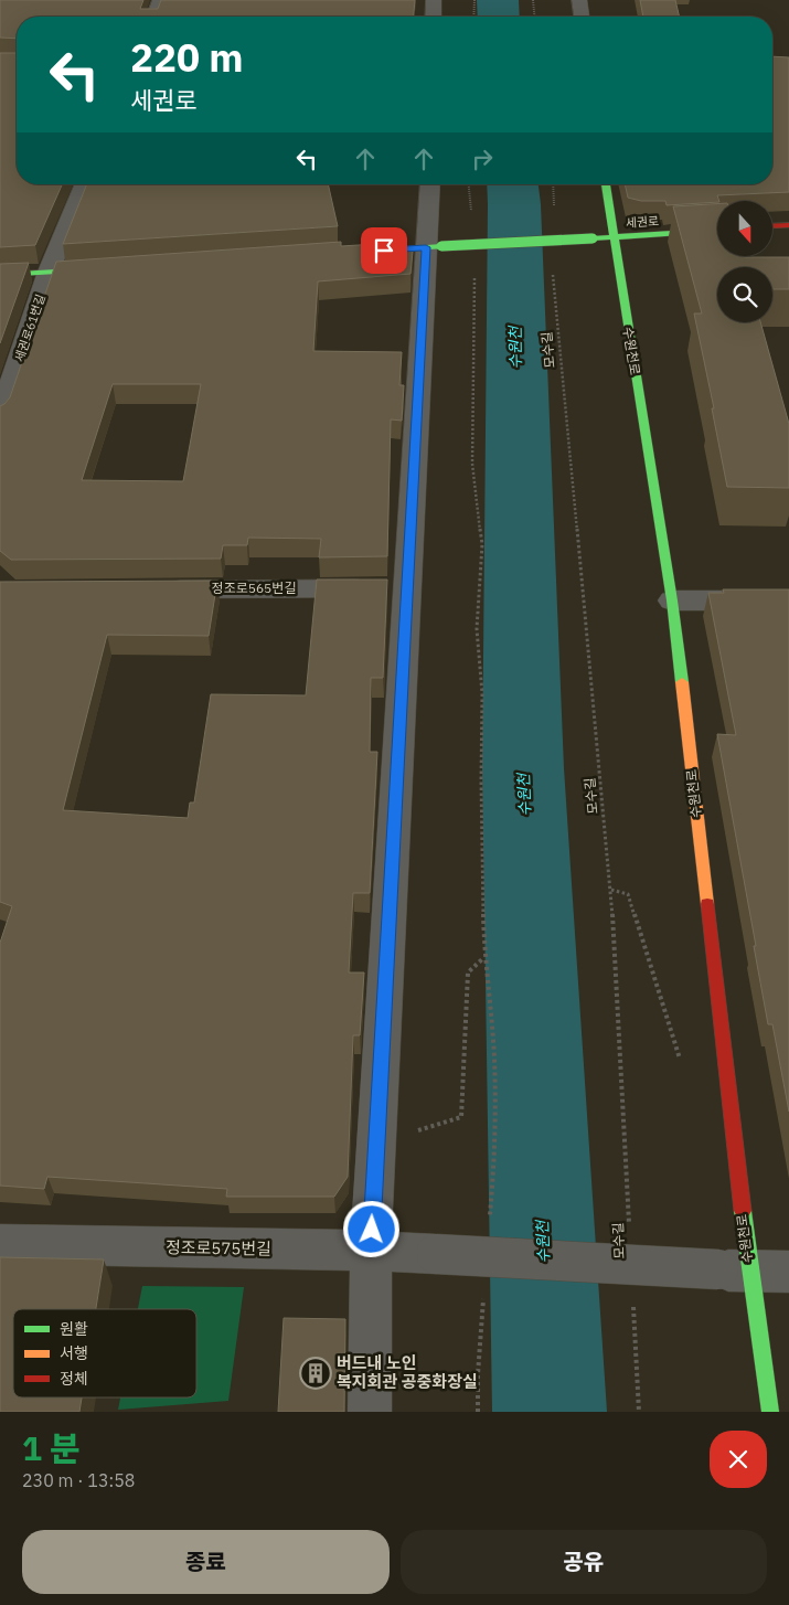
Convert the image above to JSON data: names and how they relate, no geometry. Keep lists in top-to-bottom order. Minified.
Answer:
{"streets":{"street":["세권로","세권로61번길","수원천로","정조로565번길","정조로575번길"],"path":["모수길"]},"crossings":[["세권로","수원천로"],["수원천로","정조로575번길"]],"water":["수원천"],"places":{"building":["버드내 노인 복지회관 공중화장실"]},"legend":["원활","서행","정체"],"north":"bottom","page":{"turn":["220 m","세권로"],"heading":["1 분","230 m · 13:58"],"buttons":["종료","공유"]}}
